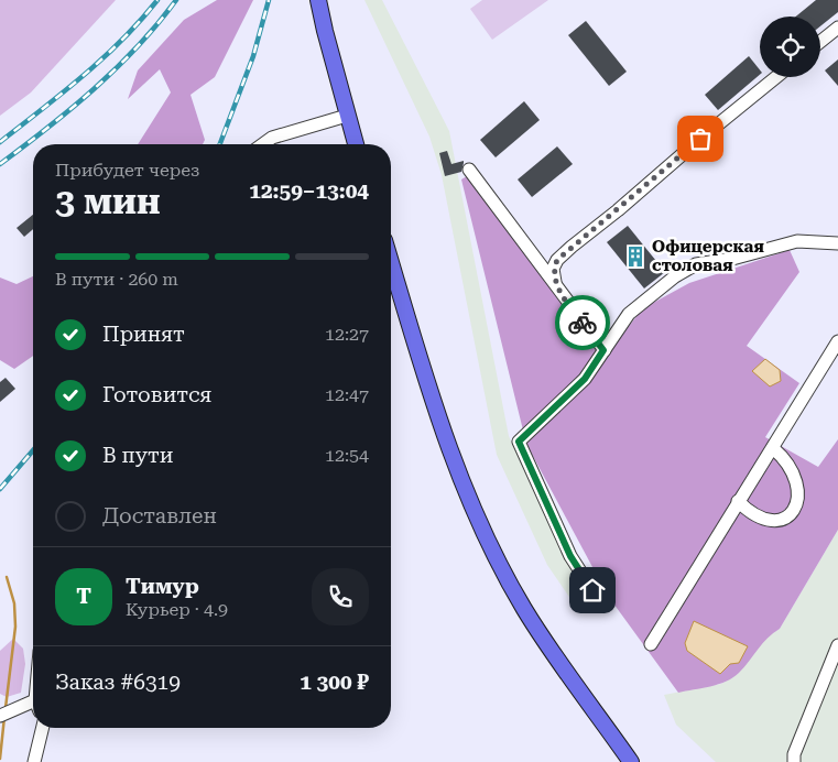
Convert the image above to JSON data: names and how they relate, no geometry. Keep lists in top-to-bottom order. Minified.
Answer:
{"places":{"building":["Офицерская столовая"]},"page":{"heading":["3 мин","Прибудет через","12:59–13:04"],"panel":["Тимур","Курьер · 4.9","Заказ #6319","1 300 ₽"],"bar":"В пути · 260 m","list":[["Принят","12:27"],["Готовится","12:47"],["В пути","12:54"],"Доставлен"],"round":"Т"}}
